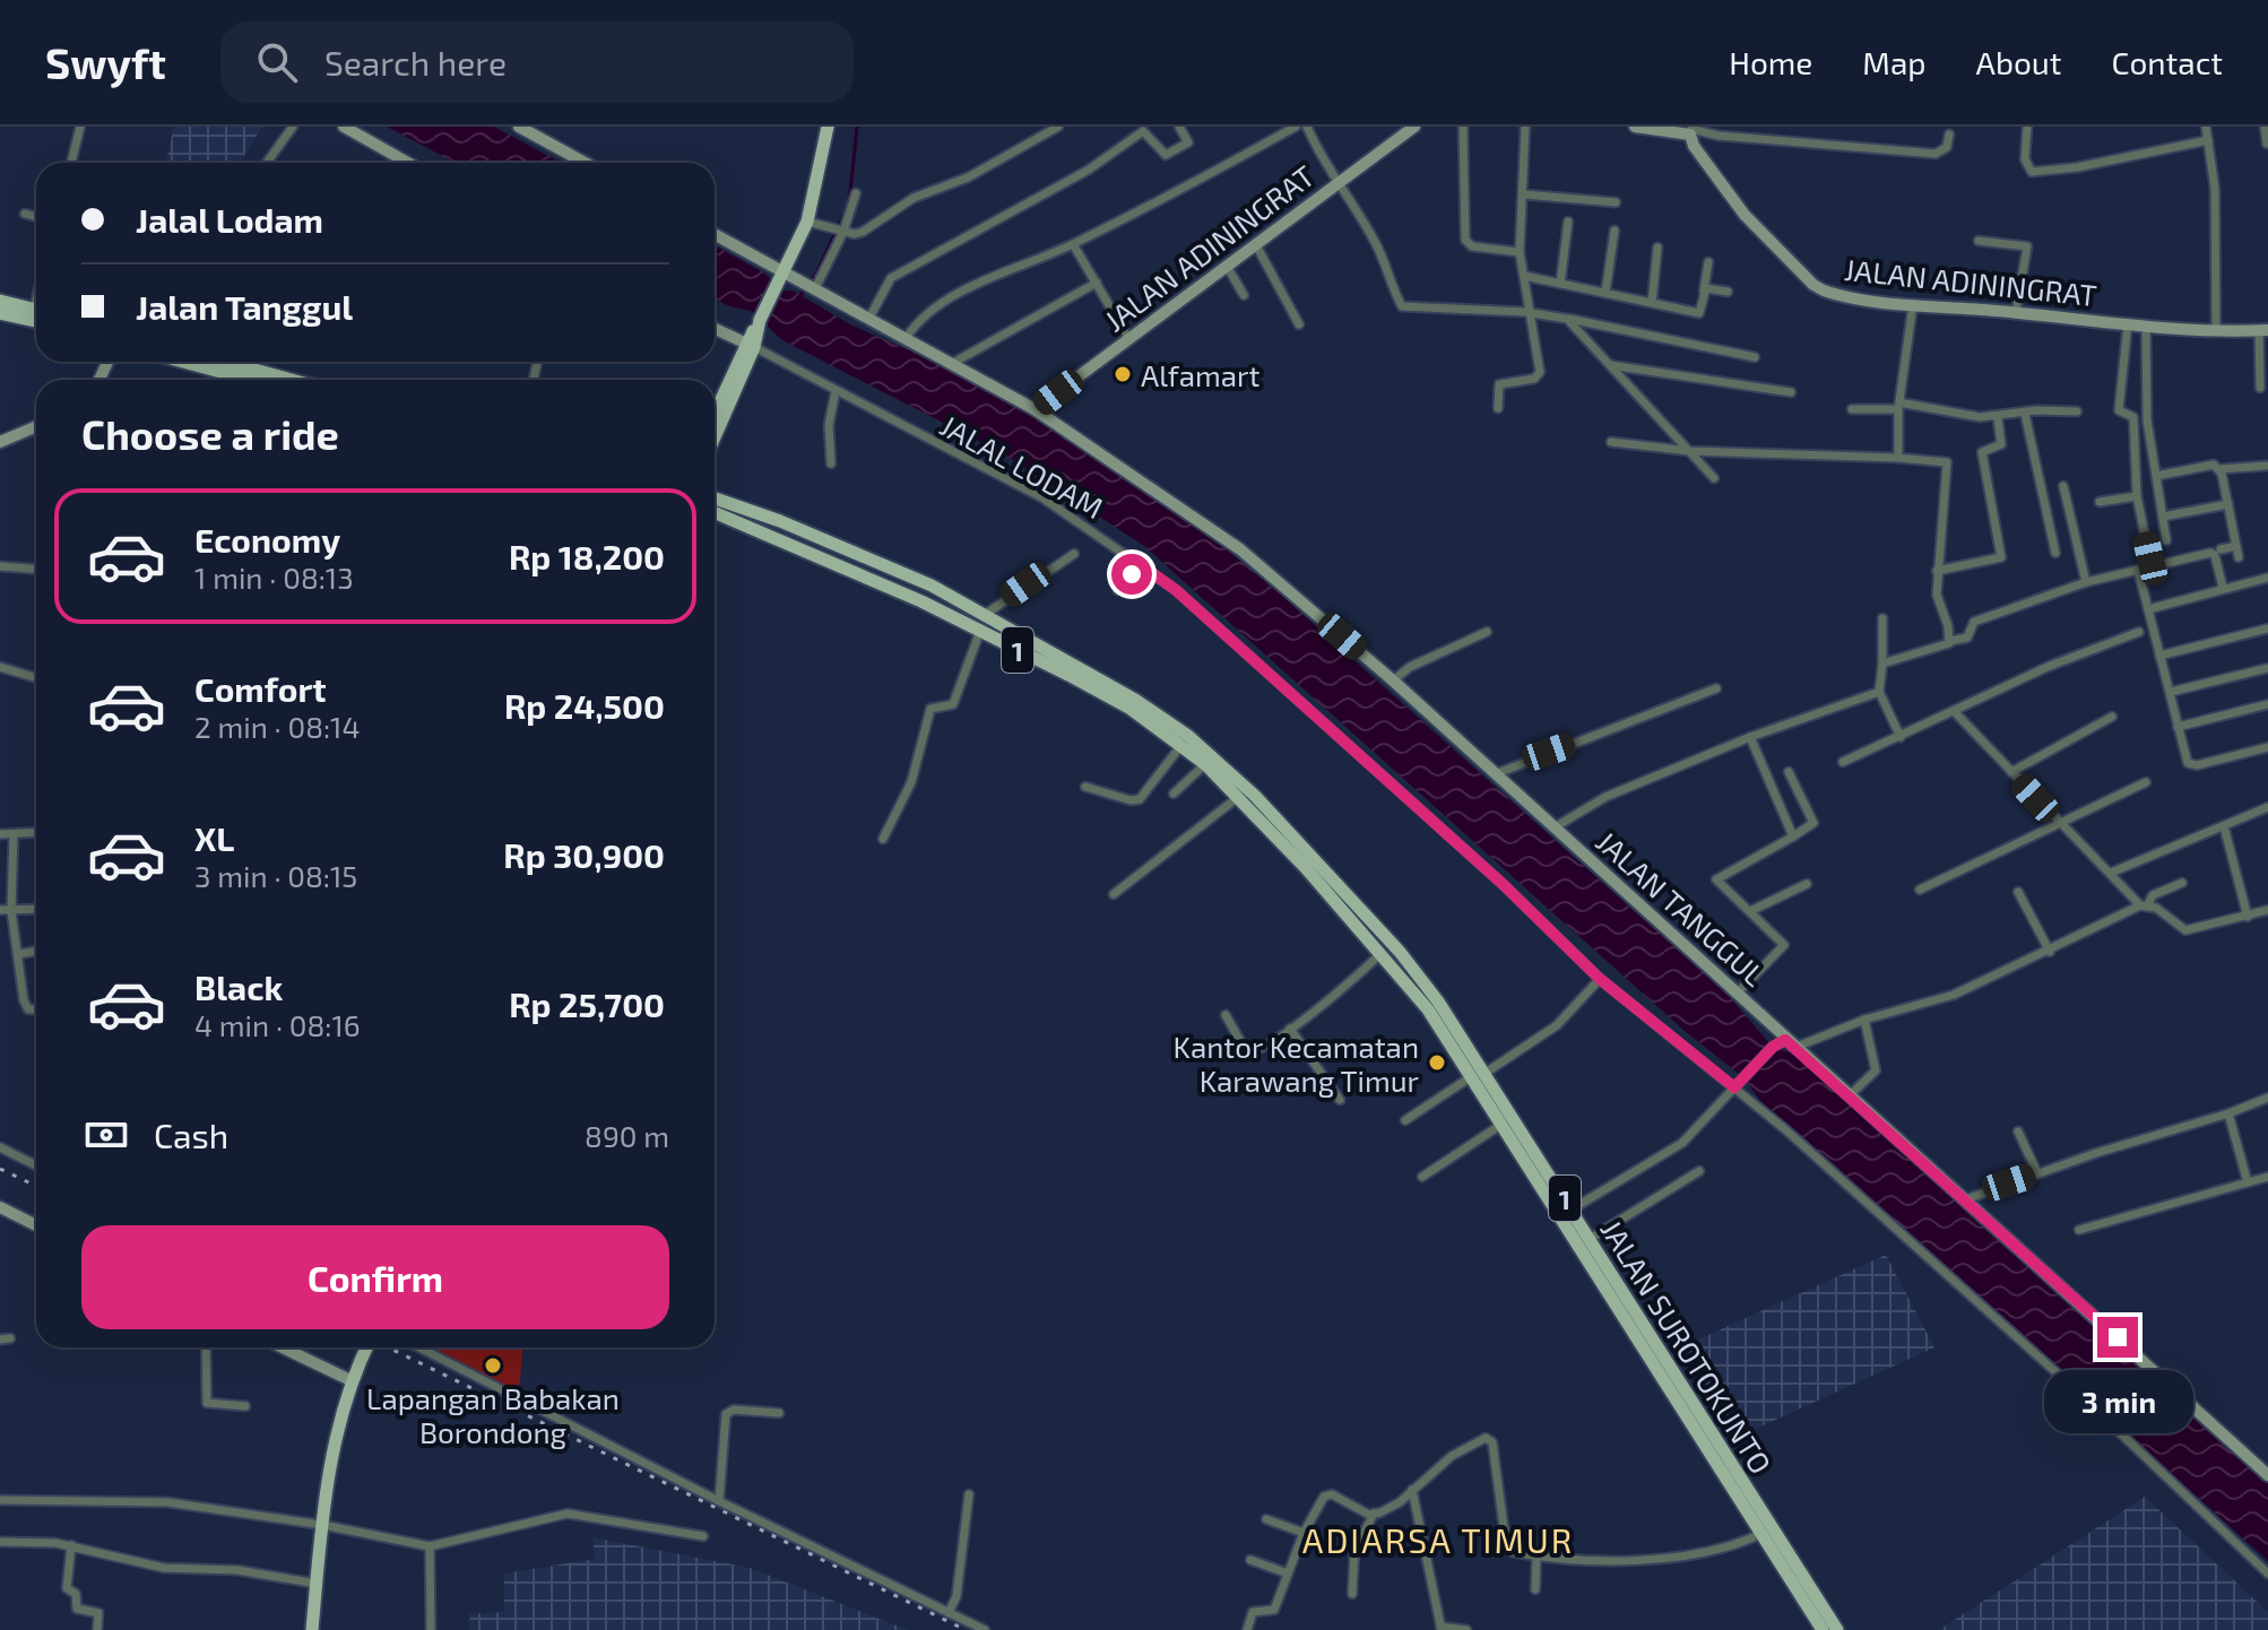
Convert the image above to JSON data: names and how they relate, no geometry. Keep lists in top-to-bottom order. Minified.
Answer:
{"streets":{"main road":["1","JALAN SUROTOKUNTO"],"street":["JALAN ADININGRAT","JALAL LODAM","JALAN TANGGUL"]},"crossings":[["JALAN ADININGRAT","JALAN TANGGUL"],["1","JALAN SUROTOKUNTO"]],"districts":["ADIARSA TIMUR"],"places":["Alfamart","Kantor Kecamatan Karawang Timur","Lapangan Babakan Borondong"],"page":{"header":"Swyft","search":"Search here","nav":["Home","Map","About","Contact"],"banner":["Jalal Lodam","Jalan Tanggul"],"heading":"Choose a ride","list":[{"name":"Economy","note":"1 min · 08:13","value":"Rp 18,200"},{"name":"Comfort","note":"2 min · 08:14","value":"Rp 24,500"},{"name":"XL","note":"3 min · 08:15","value":"Rp 30,900"},{"name":"Black","note":"4 min · 08:16","value":"Rp 25,700"}],"pay":["Cash","890 m"],"buttons":"Confirm","bubble":"3 min"}}
